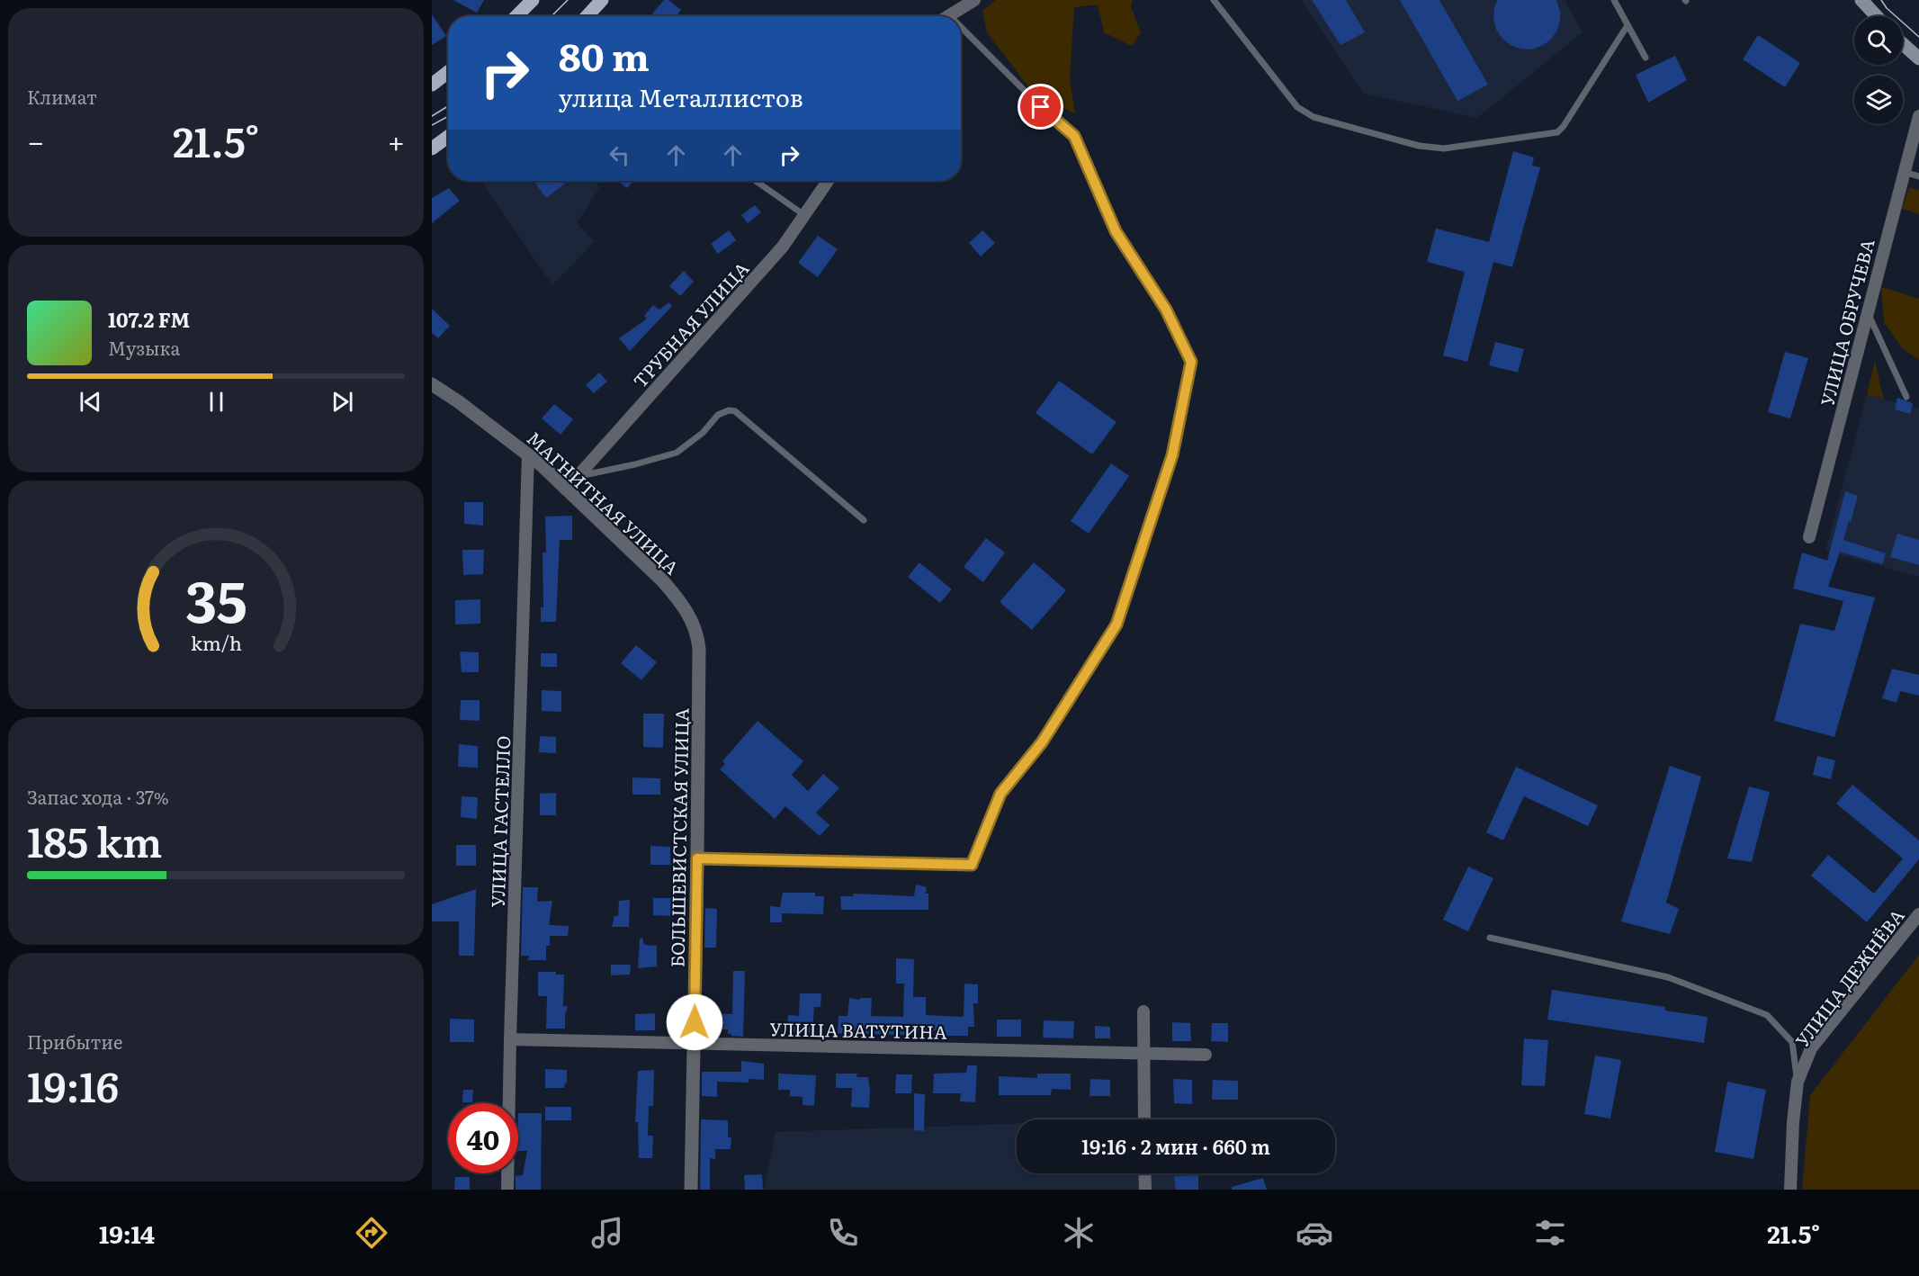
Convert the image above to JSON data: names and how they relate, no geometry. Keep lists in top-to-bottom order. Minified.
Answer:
{"streets":{"street":["УЛИЦА ОБРУЧЕВА","ТРУБНАЯ УЛИЦА","МАГНИТНАЯ УЛИЦА","УЛИЦА ГАСТЕЛЛО","БОЛЬШЕВИСТСКАЯ УЛИЦА","УЛИЦА ДЕЖНЁВА","УЛИЦА ВАТУТИНА"]},"crossings":[["ТРУБНАЯ УЛИЦА","МАГНИТНАЯ УЛИЦА"],["МАГНИТНАЯ УЛИЦА","УЛИЦА ГАСТЕЛЛО"],["МАГНИТНАЯ УЛИЦА","БОЛЬШЕВИСТСКАЯ УЛИЦА"],["УЛИЦА ГАСТЕЛЛО","УЛИЦА ВАТУТИНА"],["БОЛЬШЕВИСТСКАЯ УЛИЦА","УЛИЦА ВАТУТИНА"]],"page":{"tile":["Климат",["Запас хода · 37%","185 km"],["Прибытие","19:16"]],"turn":["80 m","улица Металлистов"],"heat":["−","21.5°","+"],"song":["107.2 FM","Музыка"],"limit":"40","trip":"19:16 · 2 мин · 660 m","tabs":["19:14","21.5°"],"gauge":["35","km/h"]}}
